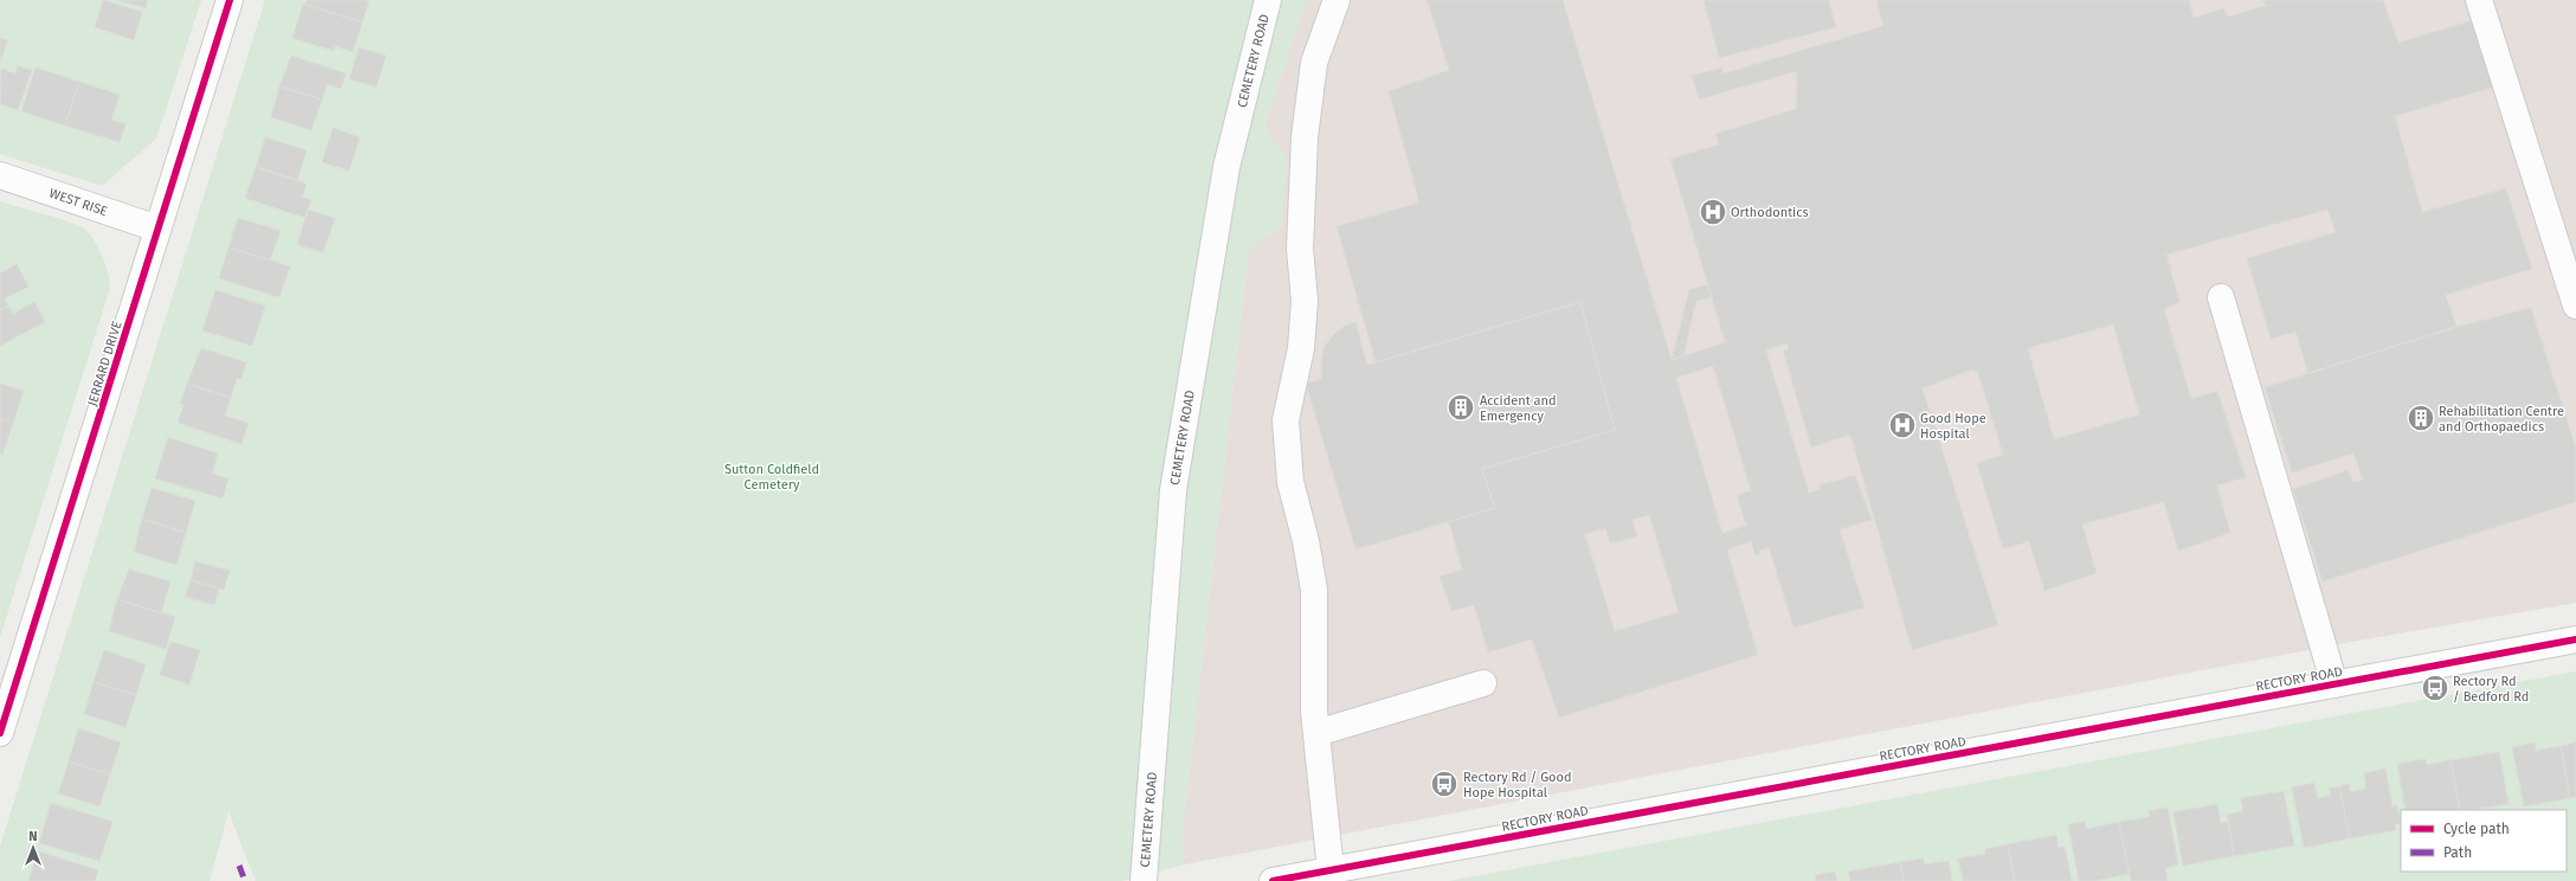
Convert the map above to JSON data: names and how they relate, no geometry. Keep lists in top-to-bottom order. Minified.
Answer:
{"streets":{"street":["CEMETERY ROAD","WEST RISE","JERRARD DRIVE","RECTORY ROAD"]},"crossings":[["WEST RISE","JERRARD DRIVE"]],"parks":["Sutton Coldfield Cemetery"],"places":{"hospital":["Orthodontics","Good Hope Hospital"],"building":["Accident and Emergency","Rehabilitation Centre and Orthopaedics"],"bus stop":["Rectory Rd / Bedford Rd","Rectory Rd / Good Hope Hospital"]},"legend":["Cycle path","Path"],"north":"top"}
